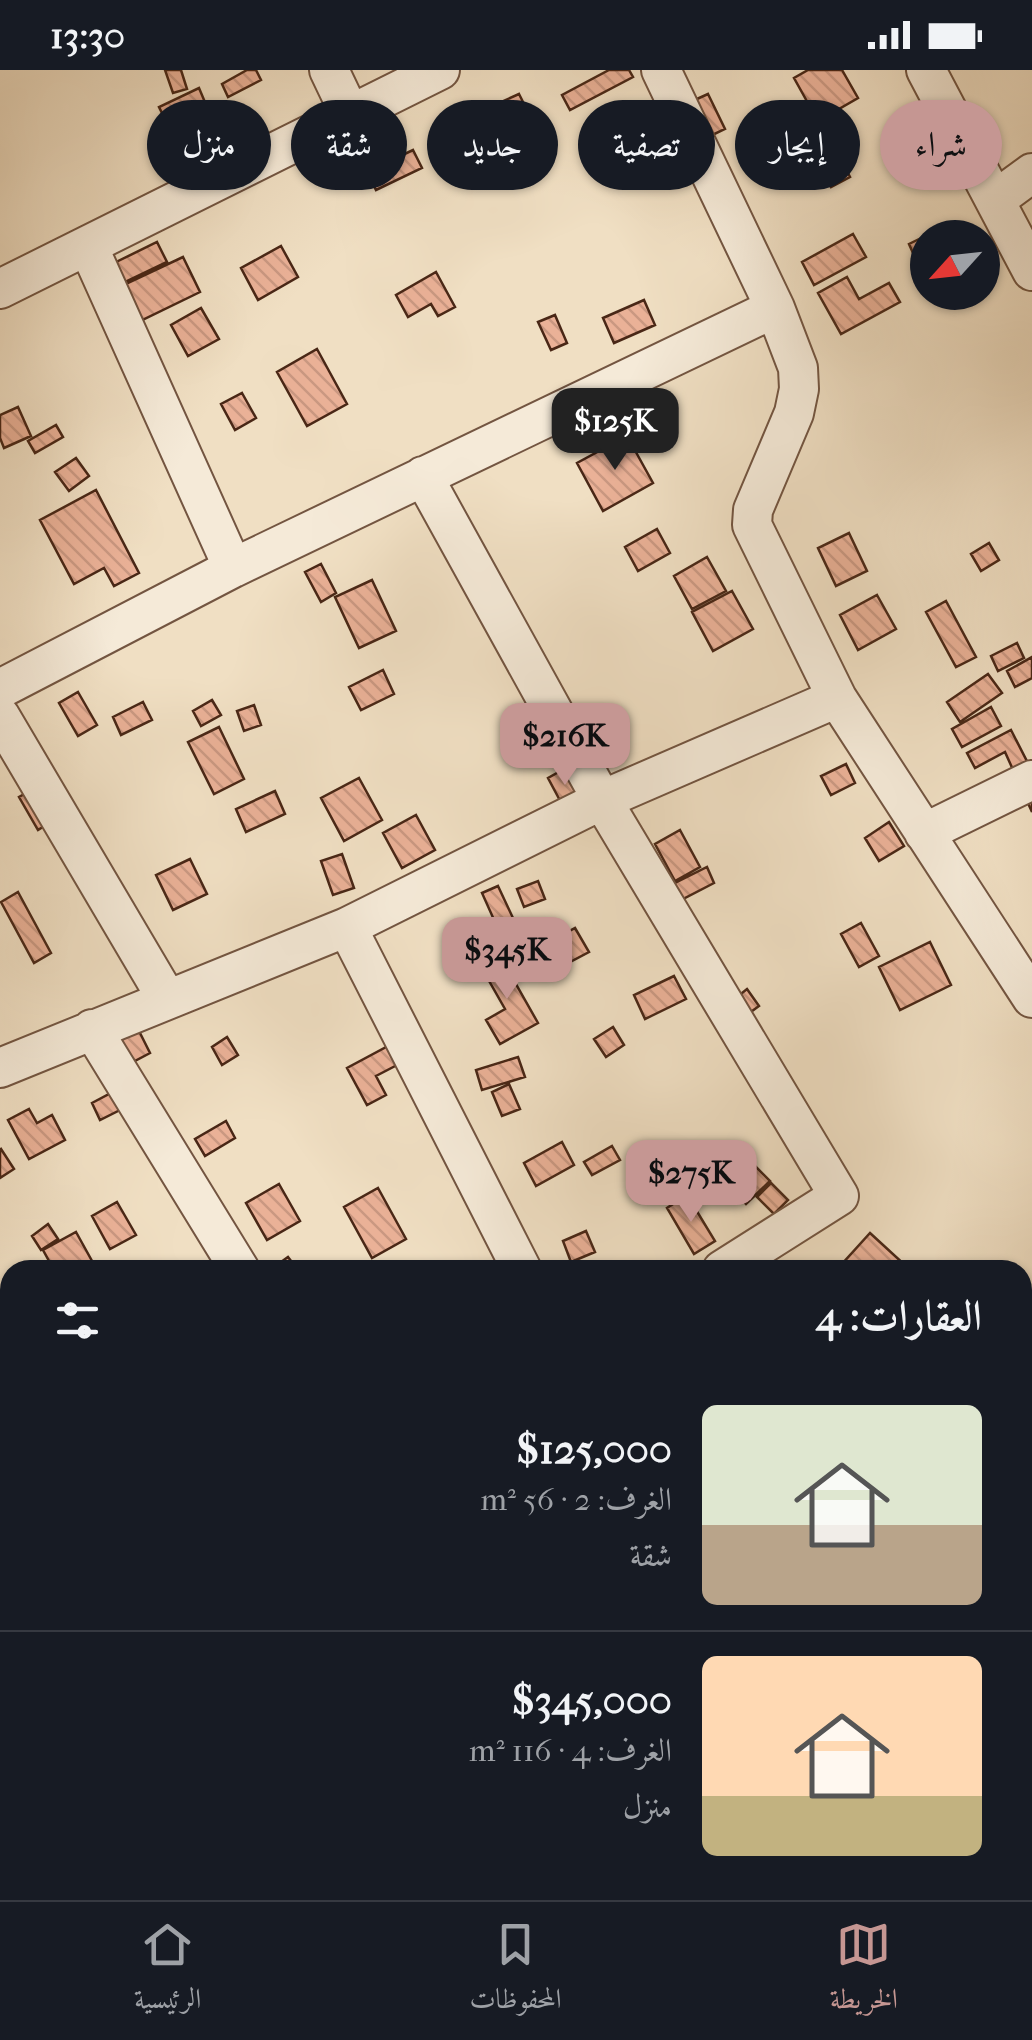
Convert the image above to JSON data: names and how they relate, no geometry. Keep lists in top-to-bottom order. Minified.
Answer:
{"north":"bottom left","page":{"status":"13:30","chip":["شراء","إيجار","تصفية","جديد","شقة","منزل"],"price":["$125K","$216K","$345K","$275K"],"heading":"العقارات: 4","list":[{"name":"$125,000","note":"الغرف: 2 · 56 m² · شقة"},{"name":"$345,000","note":"الغرف: 4 · 116 m² · منزل"}],"tabs":["الخريطة","المحفوظات","الرئيسية"]}}
